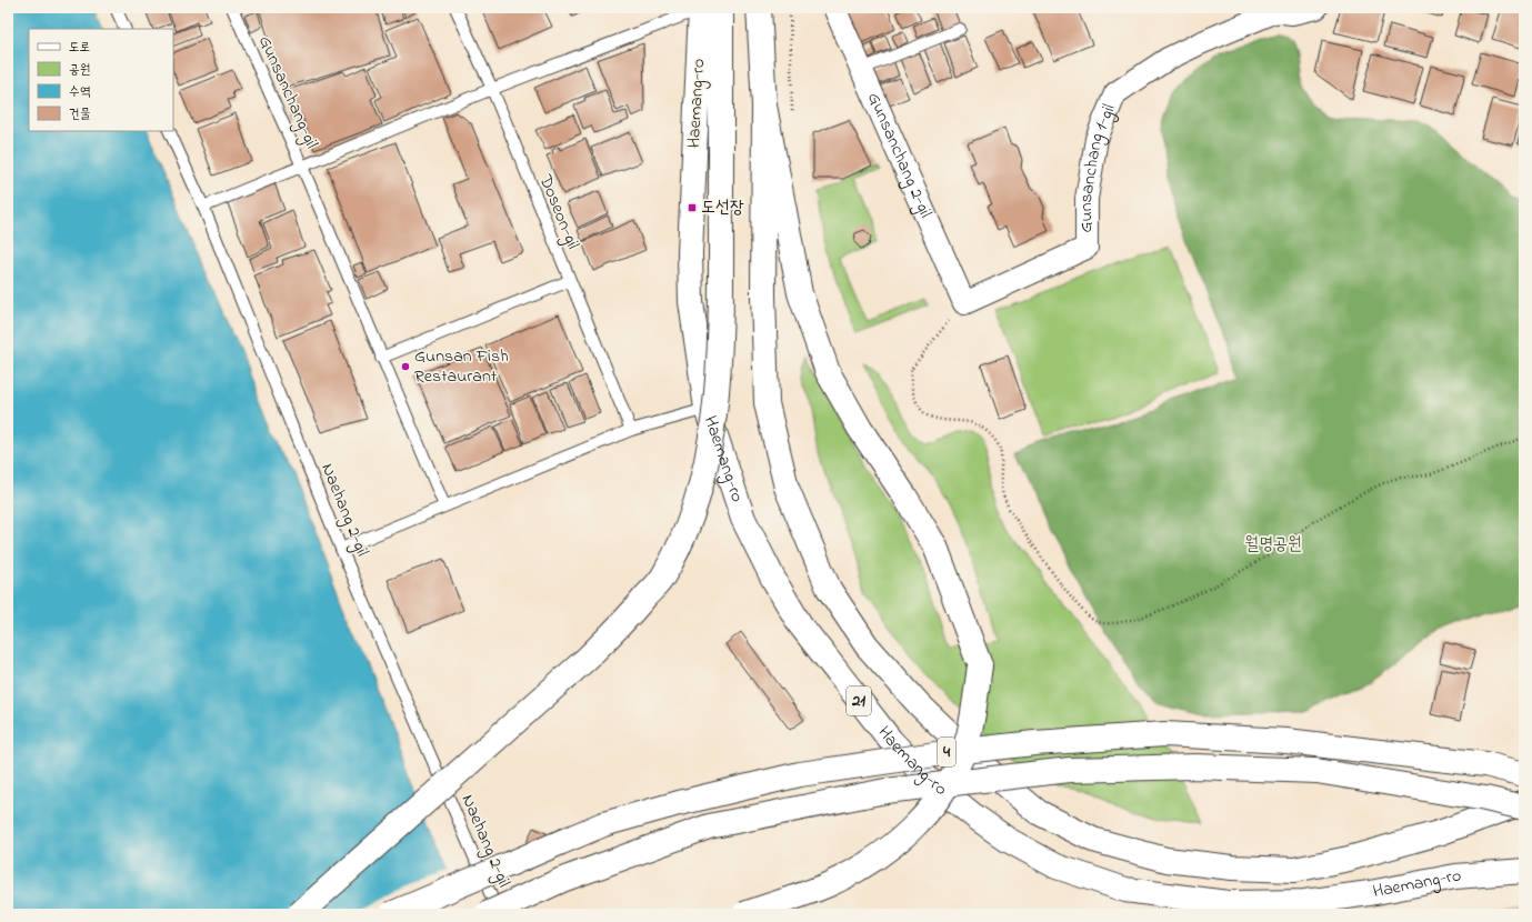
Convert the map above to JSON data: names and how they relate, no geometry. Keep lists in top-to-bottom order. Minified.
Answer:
{"streets":{"main road":["Haemang-ro","21","4"],"street":["Gunsanchang 2-gil","Gunsanchang 1-gil"],"lane":["Gunsanchang-gil","Doseon-gil","Naehang 2-gil"]},"crossings":[["Gunsanchang 2-gil","Gunsanchang 1-gil"],["Naehang 2-gil","4"]],"parks":["월명공원"],"places":{"transit":["도선장"],"other":["Gunsan Fish Restaurant"]},"legend":["도로","공원","수역","건물"]}
